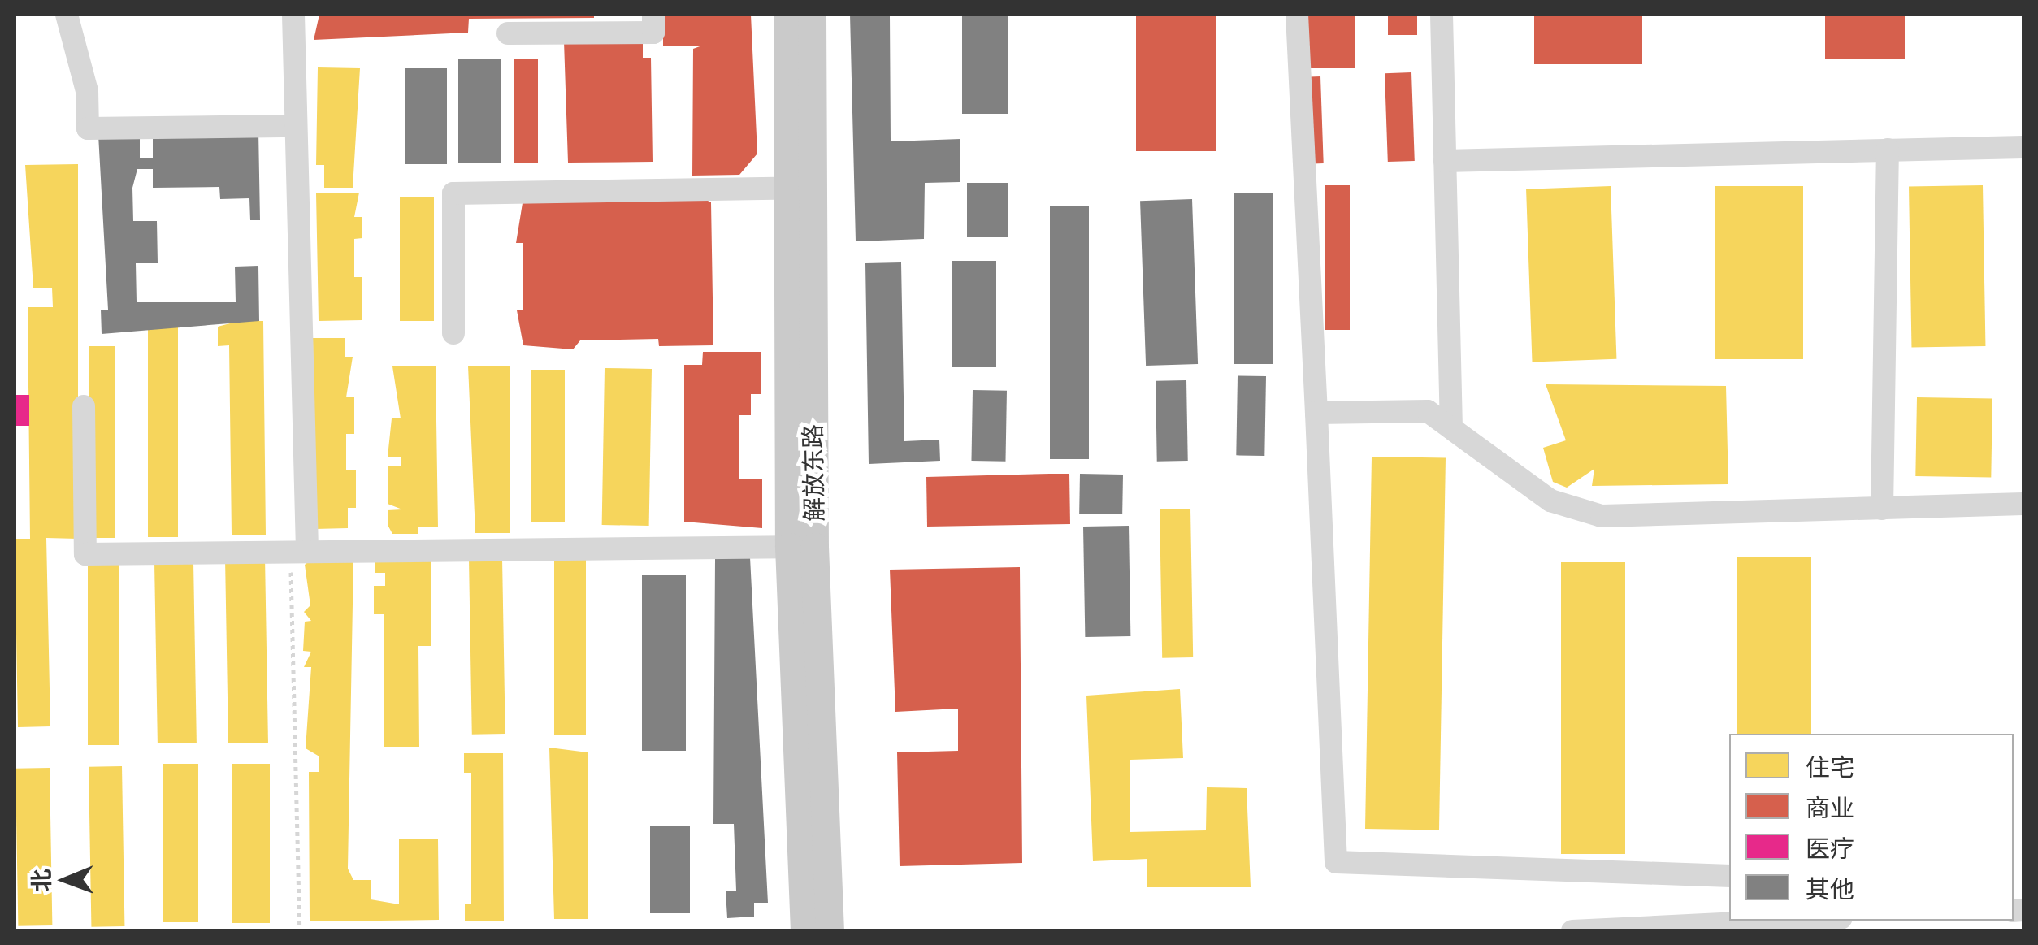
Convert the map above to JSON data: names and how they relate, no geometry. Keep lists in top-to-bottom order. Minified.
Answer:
{"streets":{"main road":["解放东路"]},"legend":["住宅","商业","医疗","其他"],"north":"left"}
